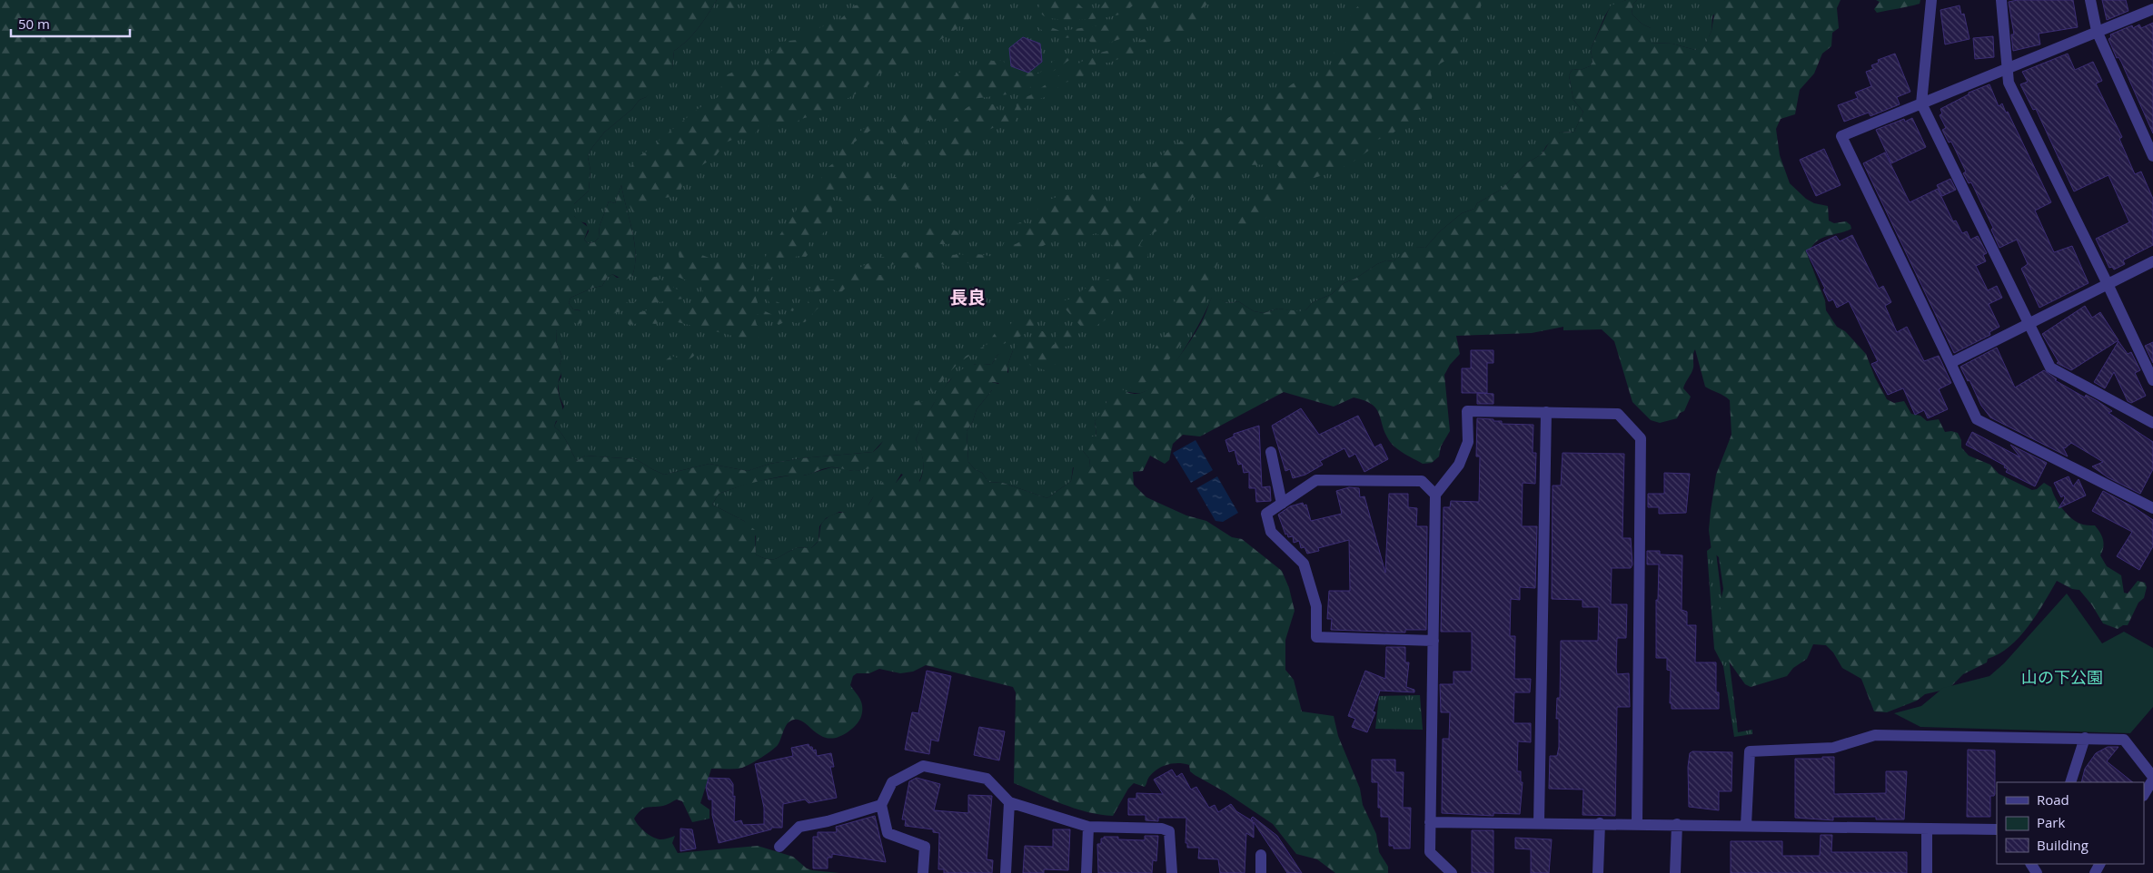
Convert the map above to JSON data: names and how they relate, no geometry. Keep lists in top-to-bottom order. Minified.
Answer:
{"districts":["長良"],"parks":["山の下公園"],"legend":["Road","Park","Building"],"scale_bar":"50 m"}
